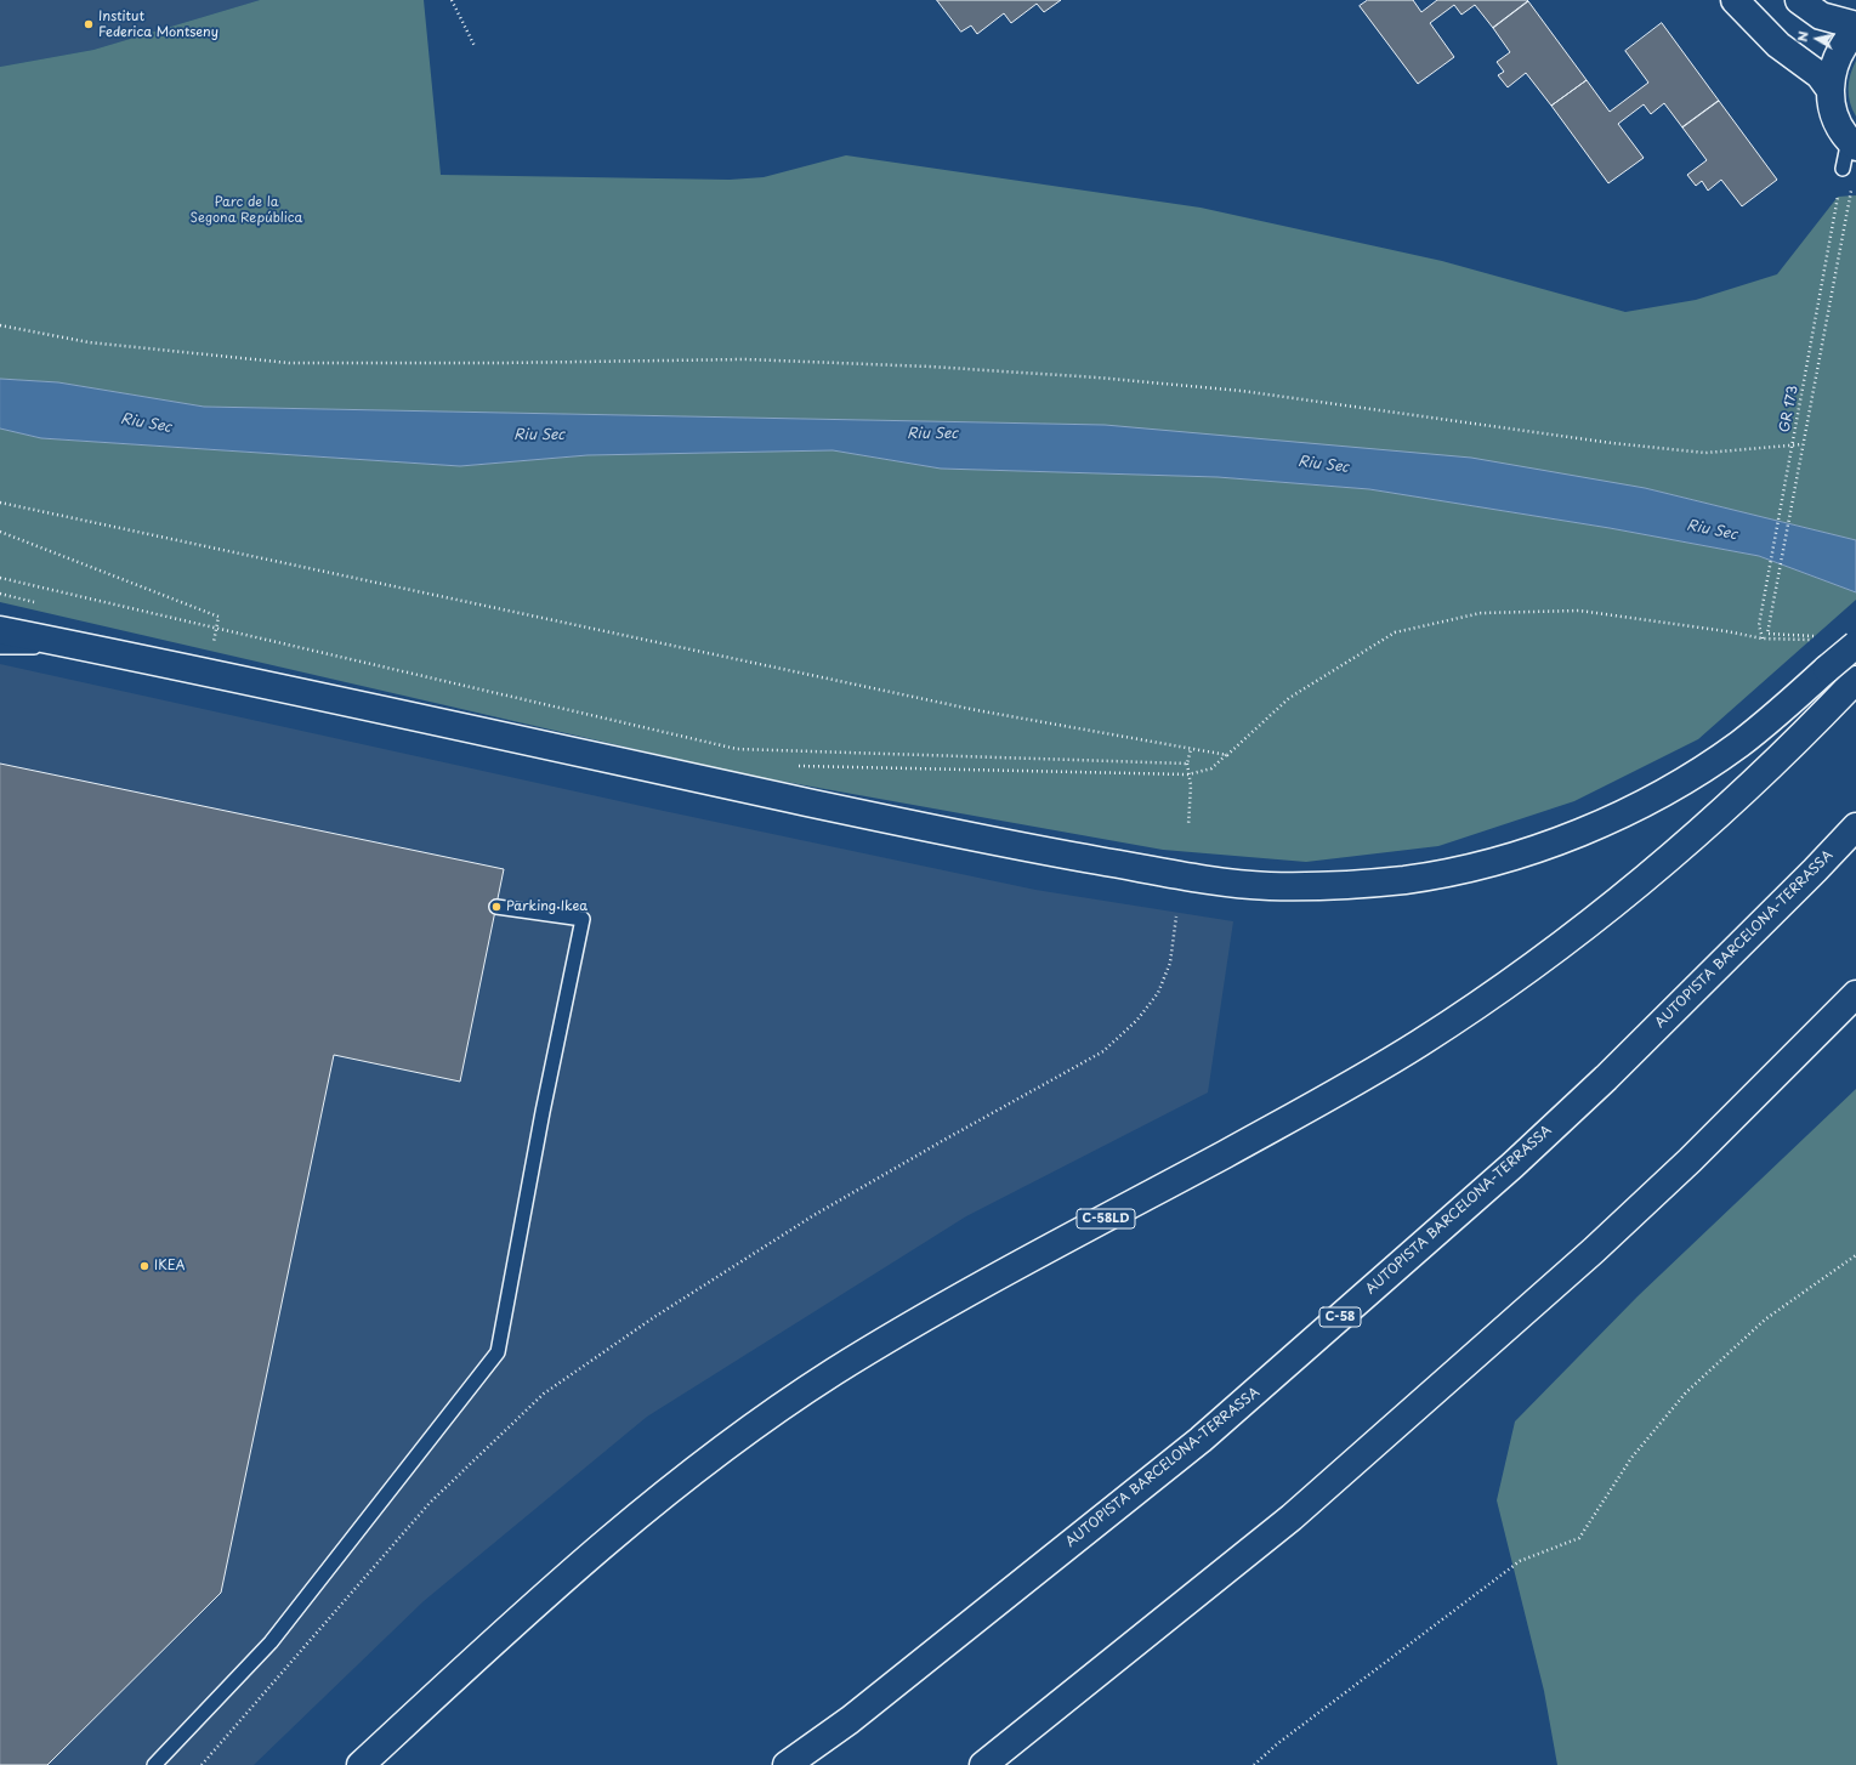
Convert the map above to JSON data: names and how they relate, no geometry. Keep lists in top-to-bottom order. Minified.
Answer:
{"streets":{"main road":["AUTOPISTA BARCELONA-TERRASSA","C-58LD","C-58"],"path":["GR 173"]},"water":["Riu Sec"],"parks":["Parc de la Segona República"],"places":["Institut Federica Montseny","Parking Ikea","IKEA"],"north":"left"}
